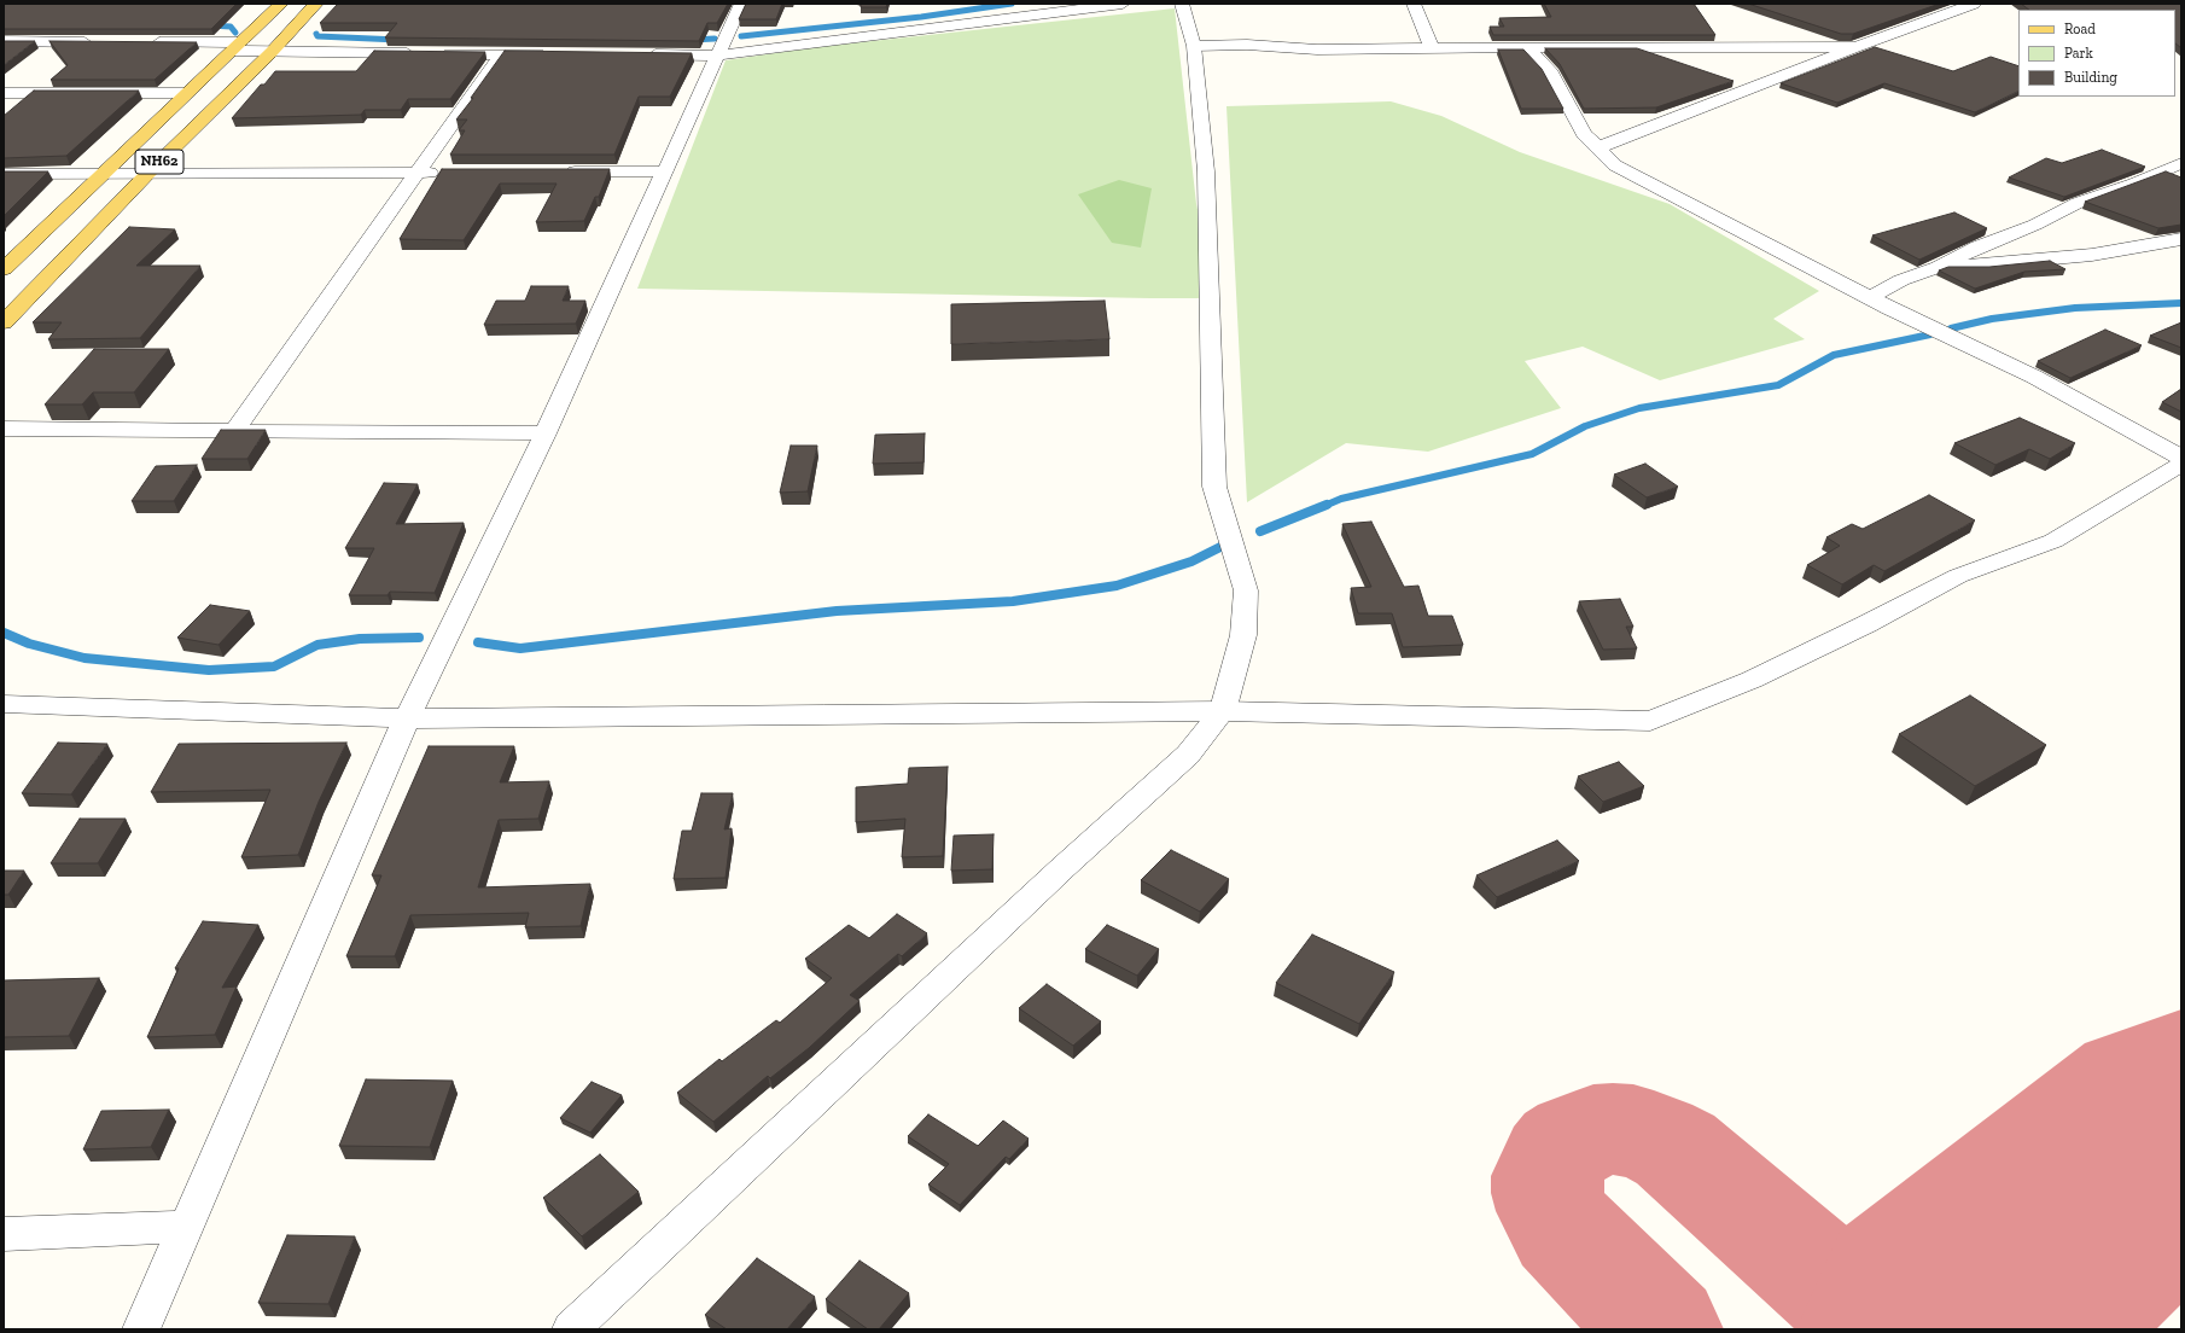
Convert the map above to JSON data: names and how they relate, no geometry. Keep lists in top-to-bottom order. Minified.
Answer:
{"streets":{"main road":["NH62"]},"legend":["Road","Park","Building"]}
